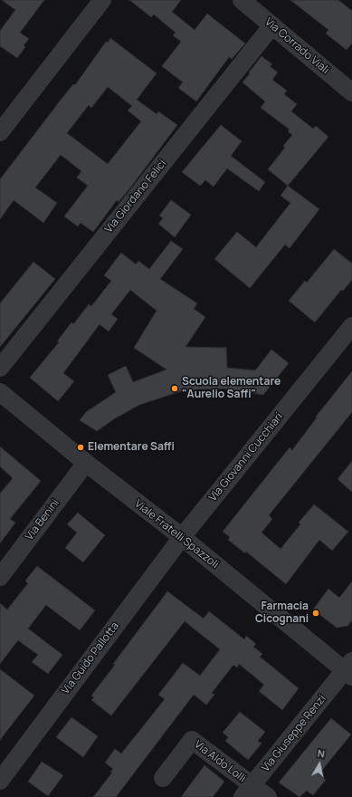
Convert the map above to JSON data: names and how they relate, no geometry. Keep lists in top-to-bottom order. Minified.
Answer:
{"streets":{"street":["Via Corrado Viali","Via Giordano Felici","Via Giovanni Cucchiari","Via Benini","Viale Fratelli Spazzoli","Via Guido Pallotta","Via Giuseppe Renzi","Via Aldo Lolli"]},"crossings":[["Via Corrado Viali","Via Giordano Felici"],["Via Giovanni Cucchiari","Viale Fratelli Spazzoli"],["Via Giovanni Cucchiari","Via Guido Pallotta"],["Via Benini","Viale Fratelli Spazzoli"],["Viale Fratelli Spazzoli","Via Guido Pallotta"],["Viale Fratelli Spazzoli","Via Giuseppe Renzi"],["Via Giuseppe Renzi","Via Aldo Lolli"]],"places":["Scuola elementare \"Aurelio Saffi\"","Elementare Saffi","Farmacia Cicognani"],"north":"top"}
